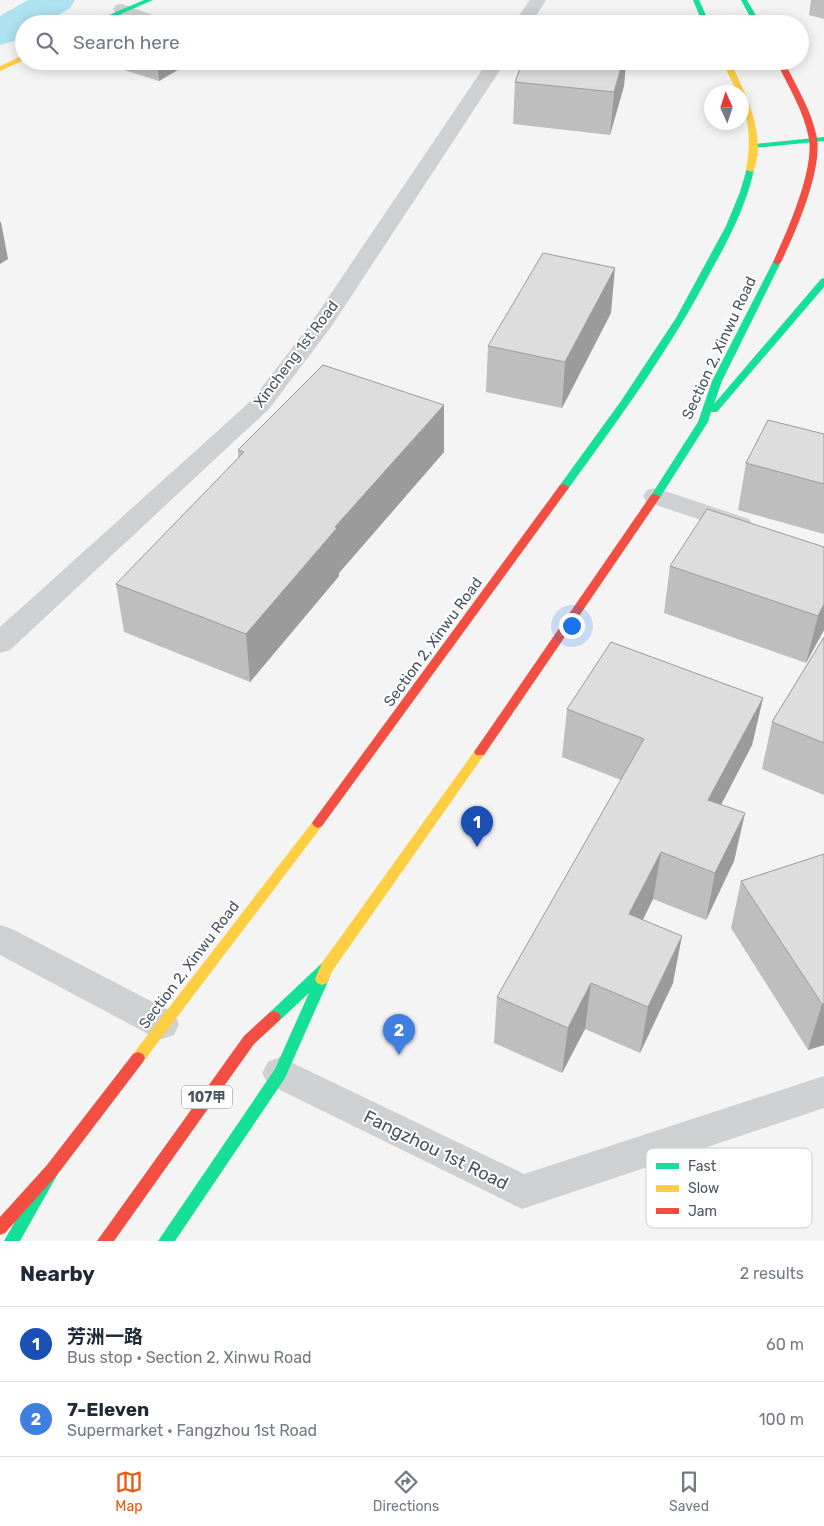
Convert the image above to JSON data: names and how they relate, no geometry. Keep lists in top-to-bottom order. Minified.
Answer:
{"streets":{"main road":["Section 2, Xinwu Road","107甲"],"street":["Xincheng 1st Road","Fangzhou 1st Road"]},"crossings":[["Section 2, Xinwu Road","Fangzhou 1st Road"]],"legend":["Fast","Slow","Jam"],"north":"top","page":{"search":"Search here","pins":["1","2"],"heading":["Nearby","2 results"],"list":[{"mark":"1","name":"芳洲一路","note":"Bus stop · Section 2, Xinwu Road","value":"60 m"},{"mark":"2","name":"7-Eleven","note":"Supermarket · Fangzhou 1st Road","value":"100 m"}],"nav":["Map","Directions","Saved"]}}
